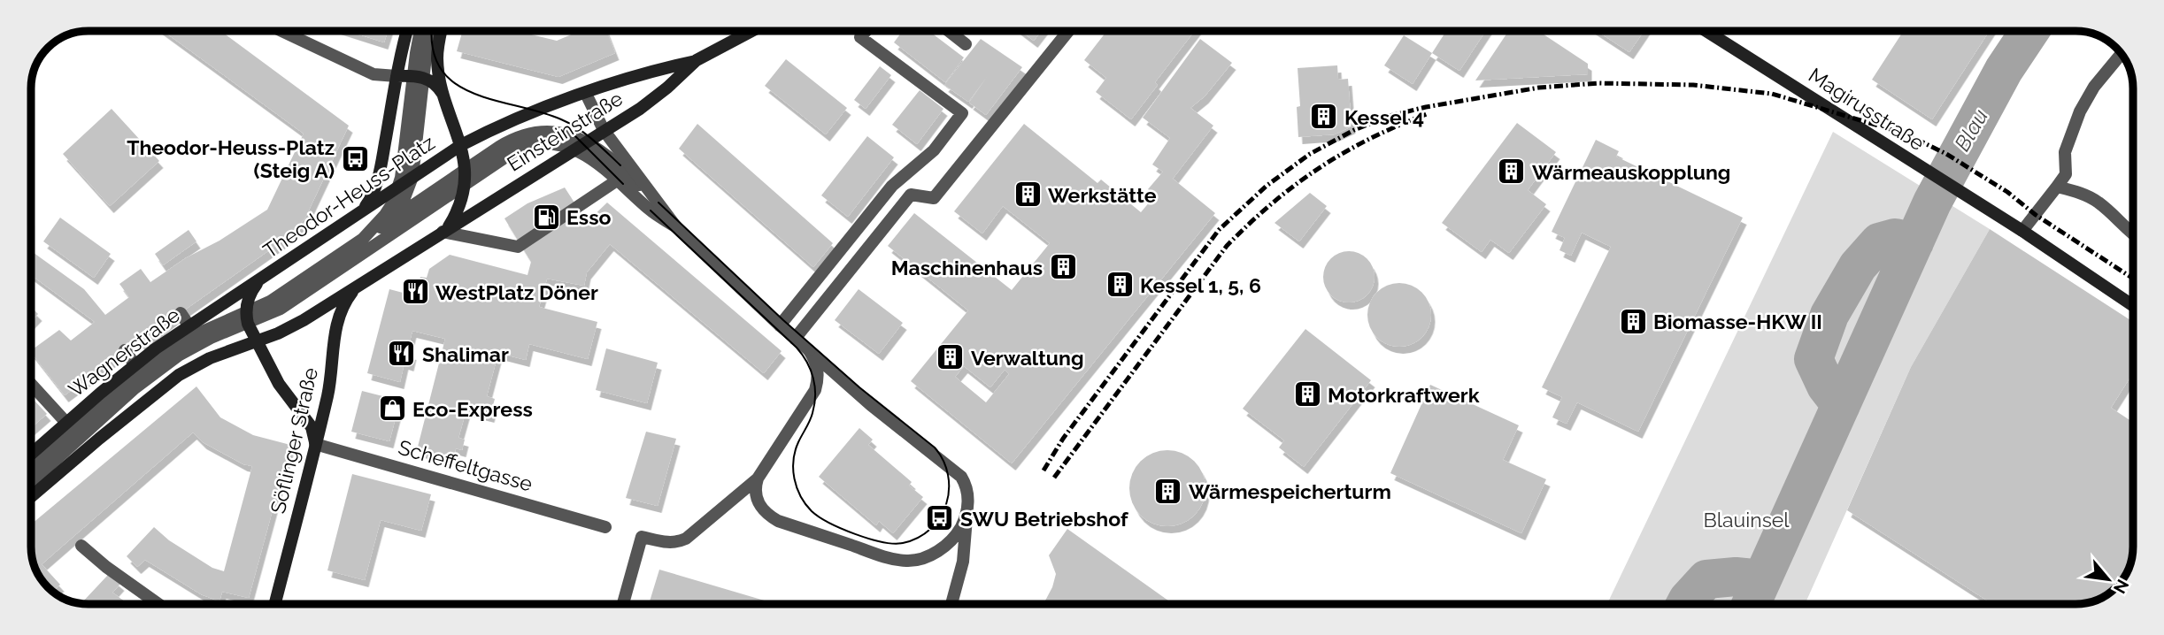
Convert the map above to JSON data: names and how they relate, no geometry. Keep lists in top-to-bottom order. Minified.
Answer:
{"streets":{"street":["Magirusstraße","Einsteinstraße","Theodor-Heuss-Platz","Wagnerstraße","Söflinger Straße","Scheffeltgasse"]},"crossings":[["Einsteinstraße","Theodor-Heuss-Platz"],["Theodor-Heuss-Platz","Wagnerstraße"],["Söflinger Straße","Scheffeltgasse"]],"water":["Blau"],"parks":["Blauinsel"],"places":{"building":["Kessel 4","Wärmeauskopplung","Werkstätte","Maschinenhaus","Kessel 1, 5, 6","Biomasse-HKW II","Verwaltung","Motorkraftwerk","Wärmespeicherturm"],"bus stop":["Theodor-Heuss-Platz (Steig A)","SWU Betriebshof"],"fuel station":["Esso"],"restaurant":["WestPlatz Döner","Shalimar"],"shop":["Eco-Express"]},"north":"bottom right"}
